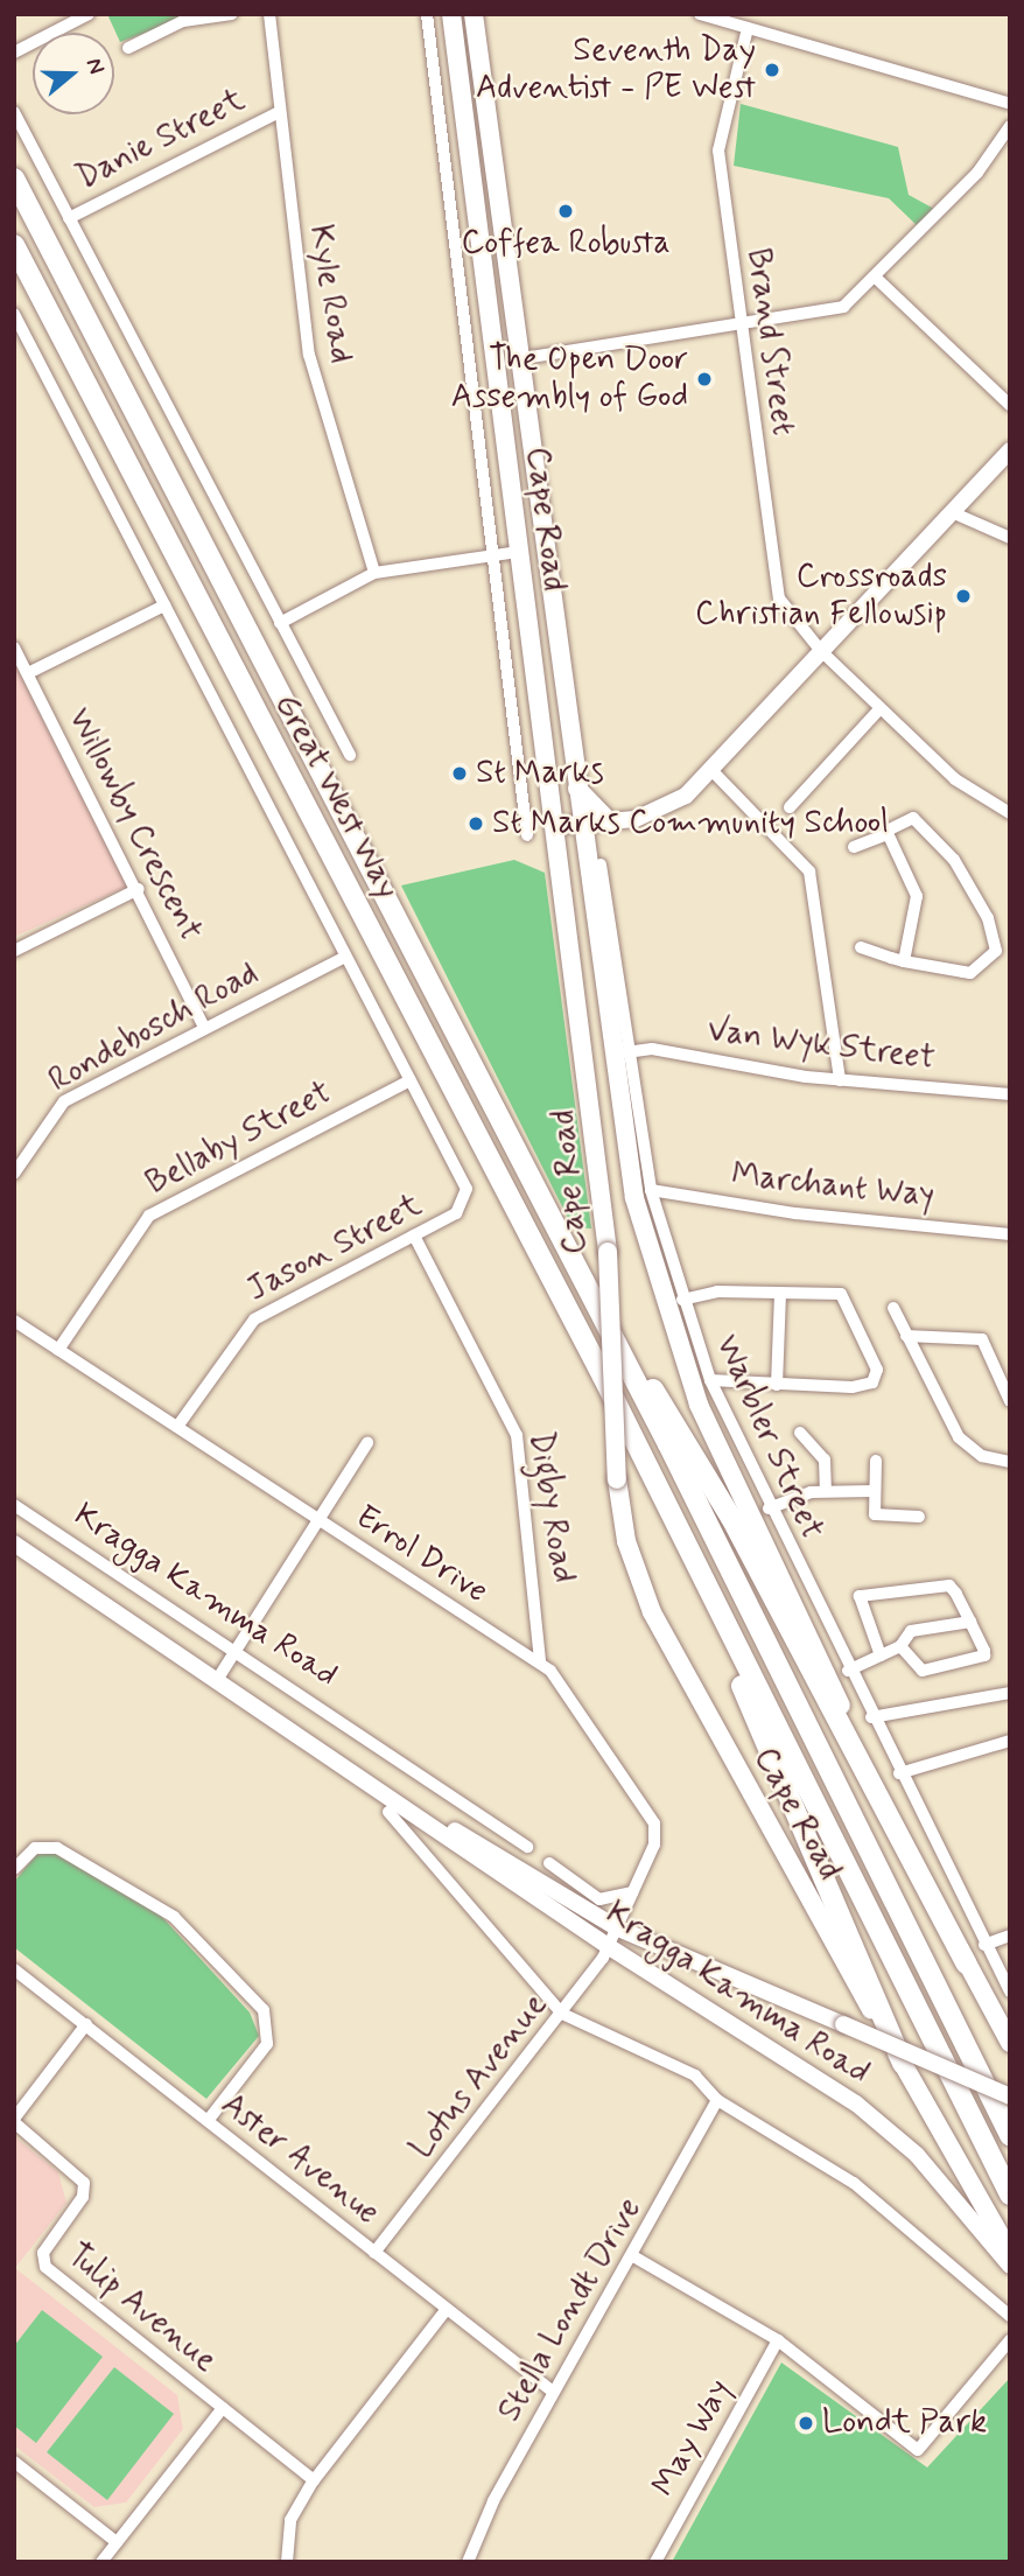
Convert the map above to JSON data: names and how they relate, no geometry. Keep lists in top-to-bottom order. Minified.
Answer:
{"streets":{"highway":["Great West Way"],"main road":["Cape Road","Kragga Kamma Road"],"street":["Danie Street","Kyle Road","Brand Street","Willowby Crescent","Rondebosch Road","Van Wyk Street","Bellaby Street","Marchant Way","Jason Street","Warbler Street","Digby Road","Errol Drive","Lotus Avenue","Aster Avenue","Tulip Avenue","Stella Londt Drive","May Way"]},"crossings":[["Danie Street","Kyle Road"],["Danie Street","Great West Way"],["Great West Way","Rondebosch Road"],["Great West Way","Bellaby Street"],["Great West Way","Jason Street"],["Willowby Crescent","Rondebosch Road"],["Van Wyk Street","Warbler Street"],["Bellaby Street","Errol Drive"],["Marchant Way","Warbler Street"],["Jason Street","Digby Road"],["Jason Street","Errol Drive"],["Digby Road","Errol Drive"],["Errol Drive","Kragga Kamma Road"],["Errol Drive","Lotus Avenue"],["Kragga Kamma Road","Lotus Avenue"],["Kragga Kamma Road","Stella Londt Drive"],["Lotus Avenue","Aster Avenue"],["Aster Avenue","Stella Londt Drive"]],"places":["Seventh Day Adventist - PE West","Coffea Robusta","The Open Door Assembly of God","Crossroads Christian Fellowsip","St Marks","St Marks Community School","Londt Park"],"north":"right"}
